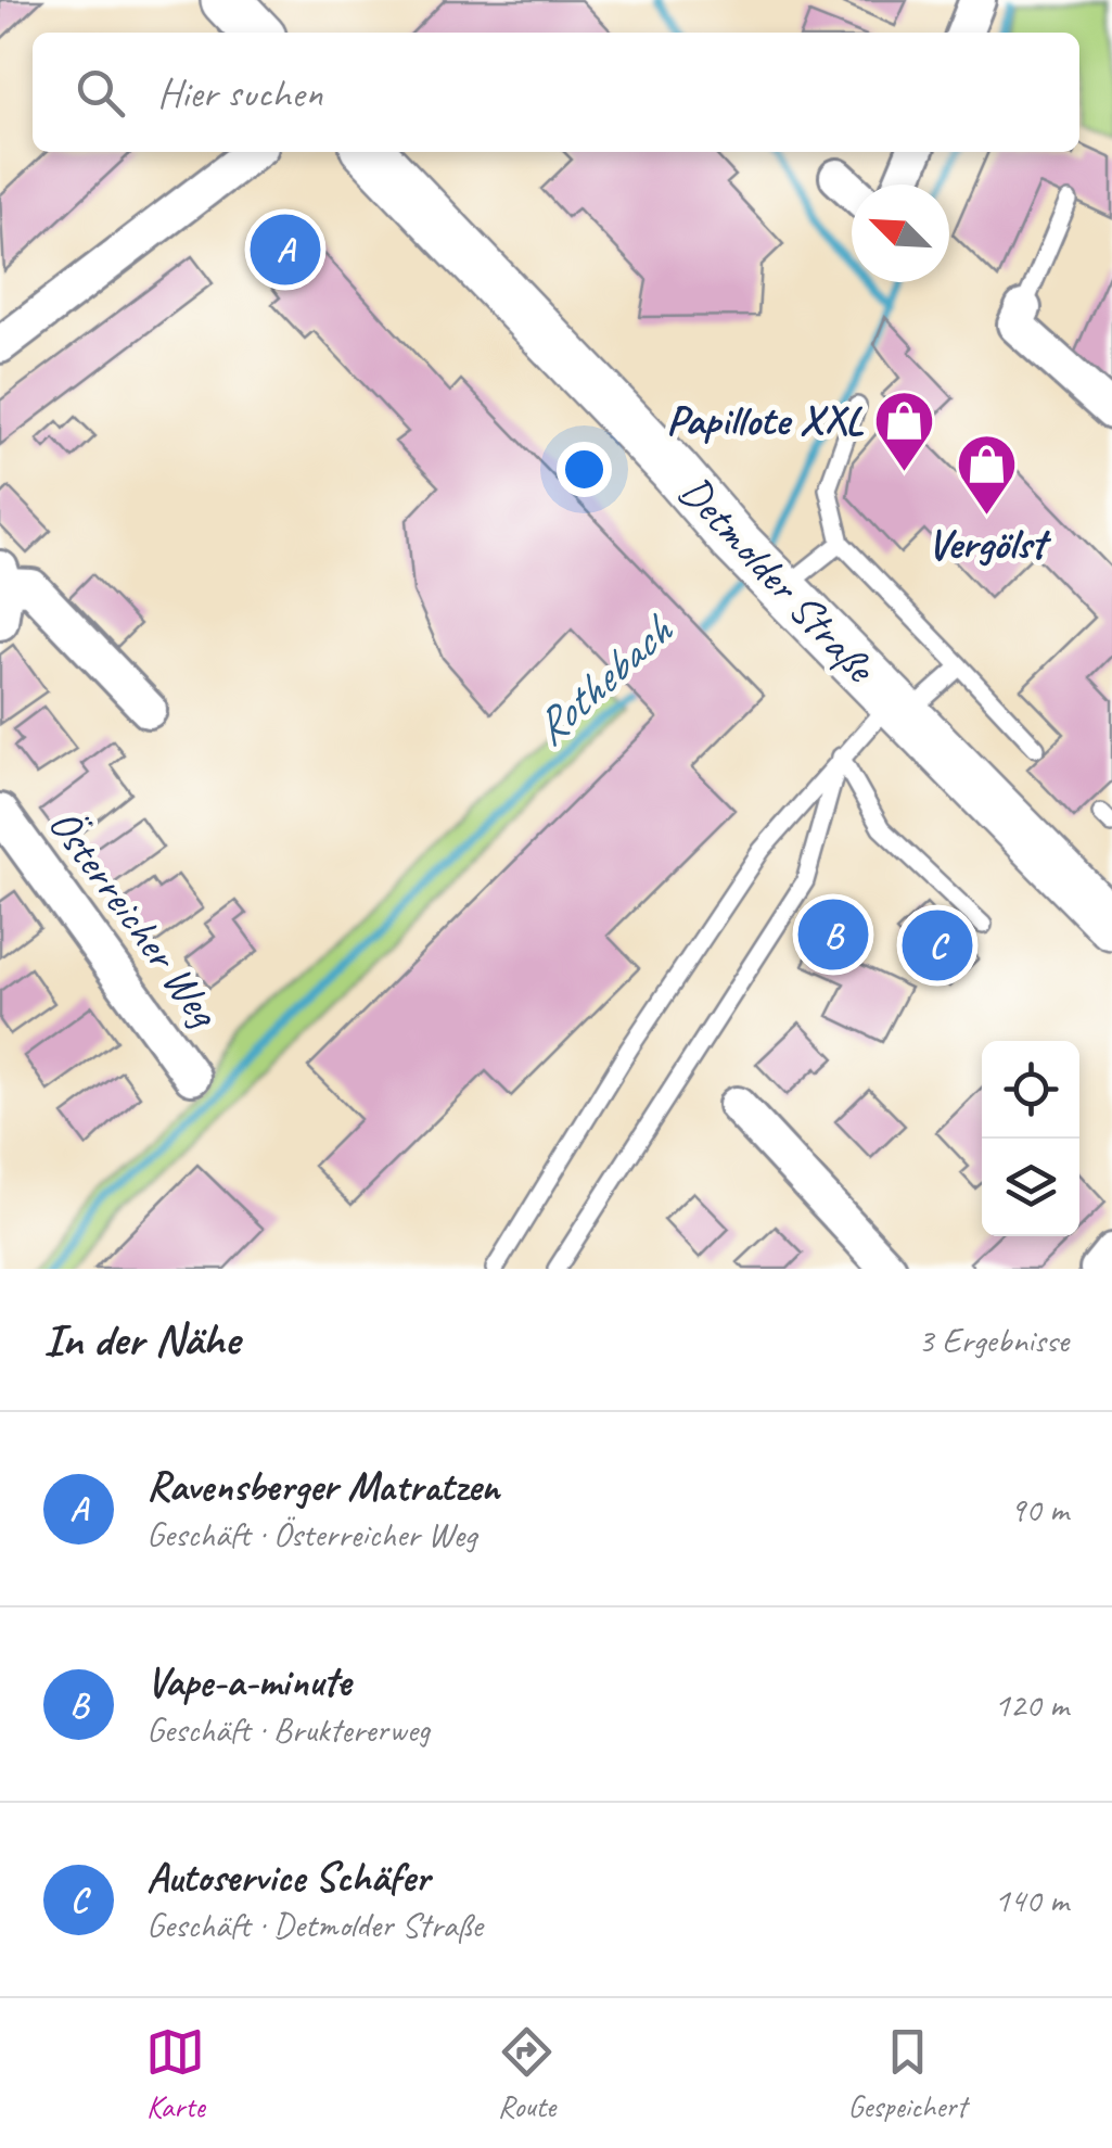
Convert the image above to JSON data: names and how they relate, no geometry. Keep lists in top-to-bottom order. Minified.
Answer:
{"streets":{"main road":["Detmolder Straße"],"street":["Österreicher Weg"]},"water":["Rothebach"],"places":{"shop":["Papillote XXL","Vergölst"]},"north":"top left","page":{"search":"Hier suchen","pins":["A","B","C"],"heading":["In der Nähe","3 Ergebnisse"],"list":[{"mark":"A","name":"Ravensberger Matratzen","note":"Geschäft · Österreicher Weg","value":"90 m"},{"mark":"B","name":"Vape-a-minute","note":"Geschäft · Bruktererweg","value":"120 m"},{"mark":"C","name":"Autoservice Schäfer","note":"Geschäft · Detmolder Straße","value":"140 m"}],"nav":["Karte","Route","Gespeichert"]}}
